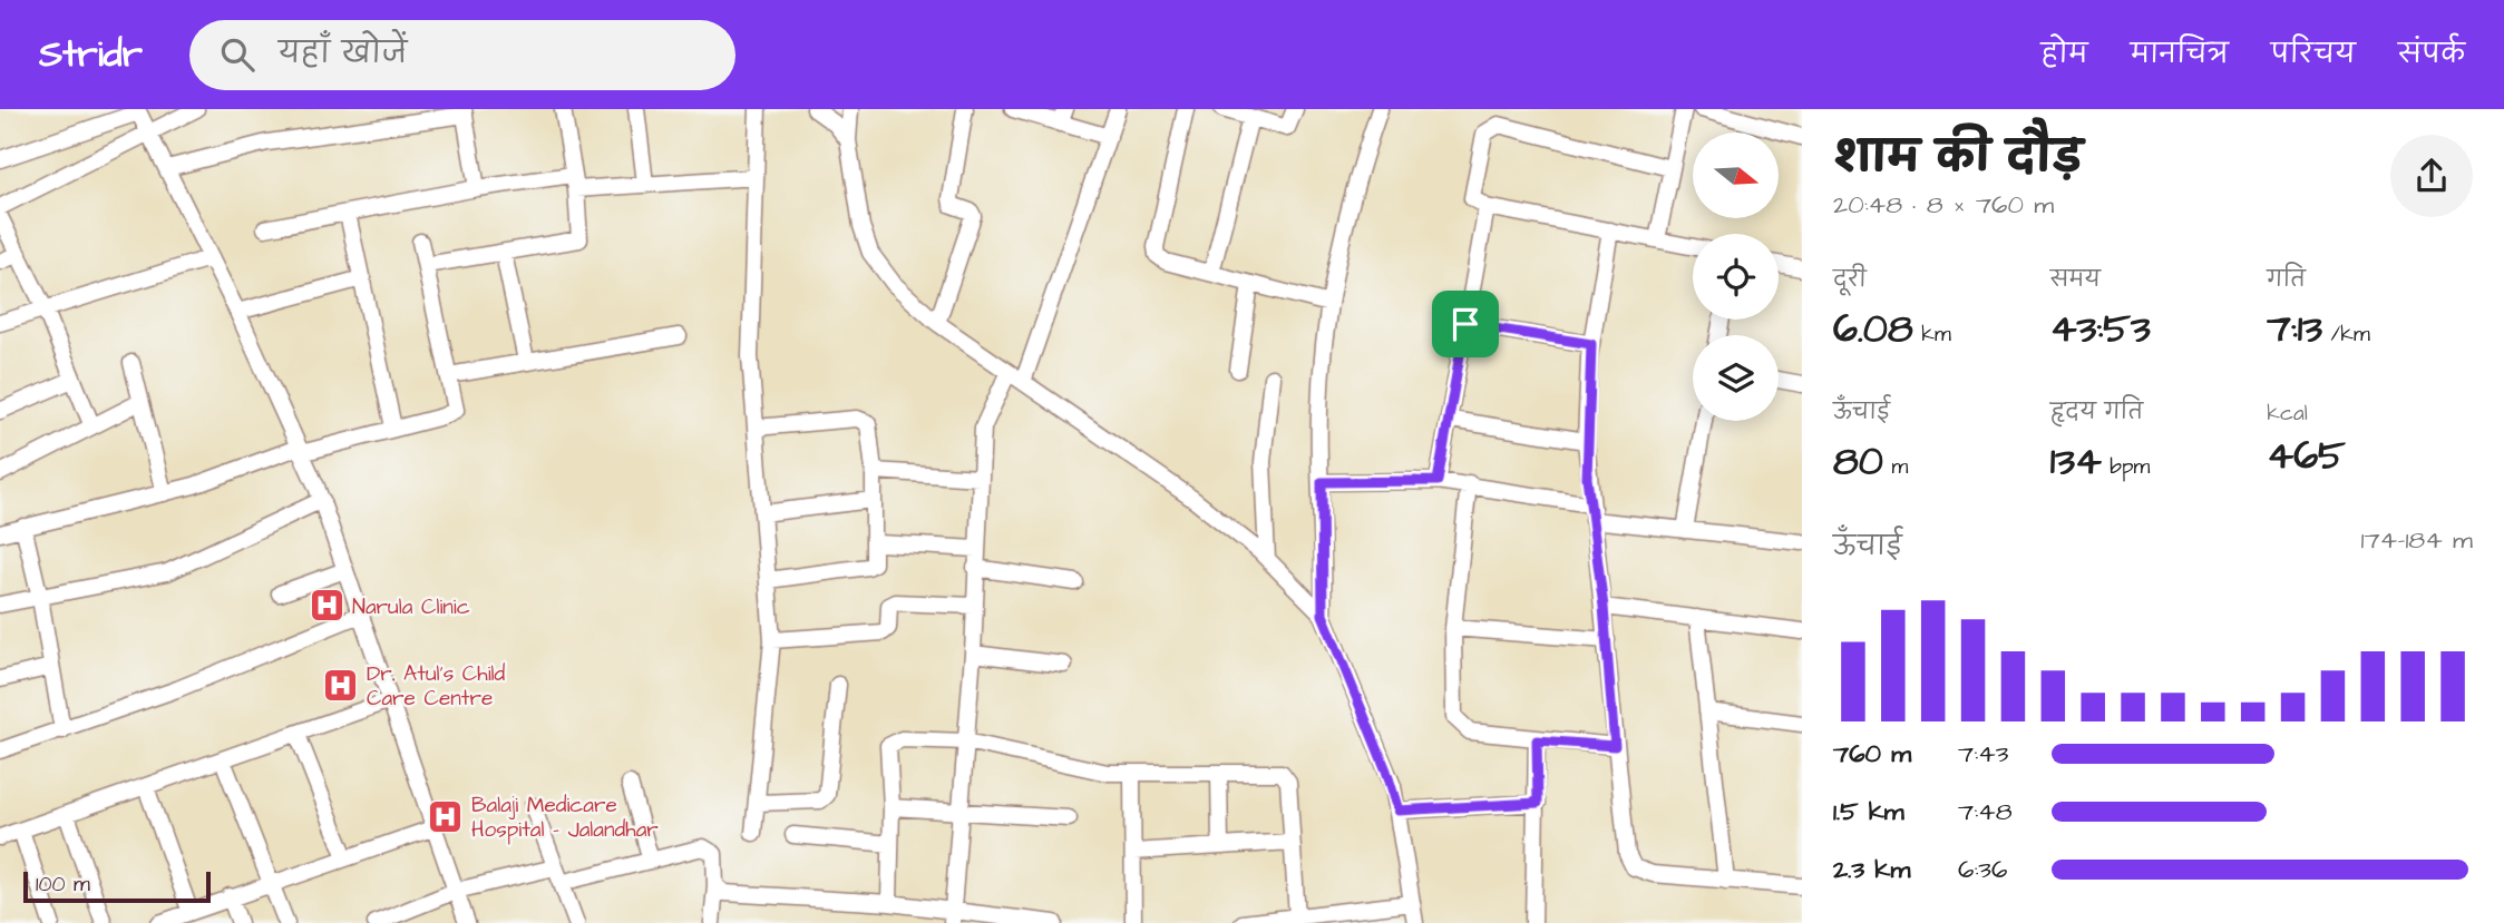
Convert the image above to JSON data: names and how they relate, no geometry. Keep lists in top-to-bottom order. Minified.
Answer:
{"places":{"hospital":["Narula Clinic","Dr. Atul's Child Care Centre","Balaji Medicare Hospital - Jalandhar"]},"scale_bar":"100 m","north":"right","page":{"header":"Stridr","search":"यहाँ खोजें","nav":["होम","मानचित्र","परिचय","संपर्क"],"heading":["शाम की दौड़","20:48 · 8 × 760 m"],"stats":[["दूरी","6.08 km"],["समय","43:53"],["गति","7:13 /km"],["ऊँचाई","80 m"],["हृदय गति","134 bpm"],["kcal","465"]],"chart":["ऊँचाई","174–184 m"],"list":[{"name":"760 m","note":"7:43"},{"name":"1.5 km","note":"7:48"},{"name":"2.3 km","note":"6:36"}],"scale":"100 m"}}
